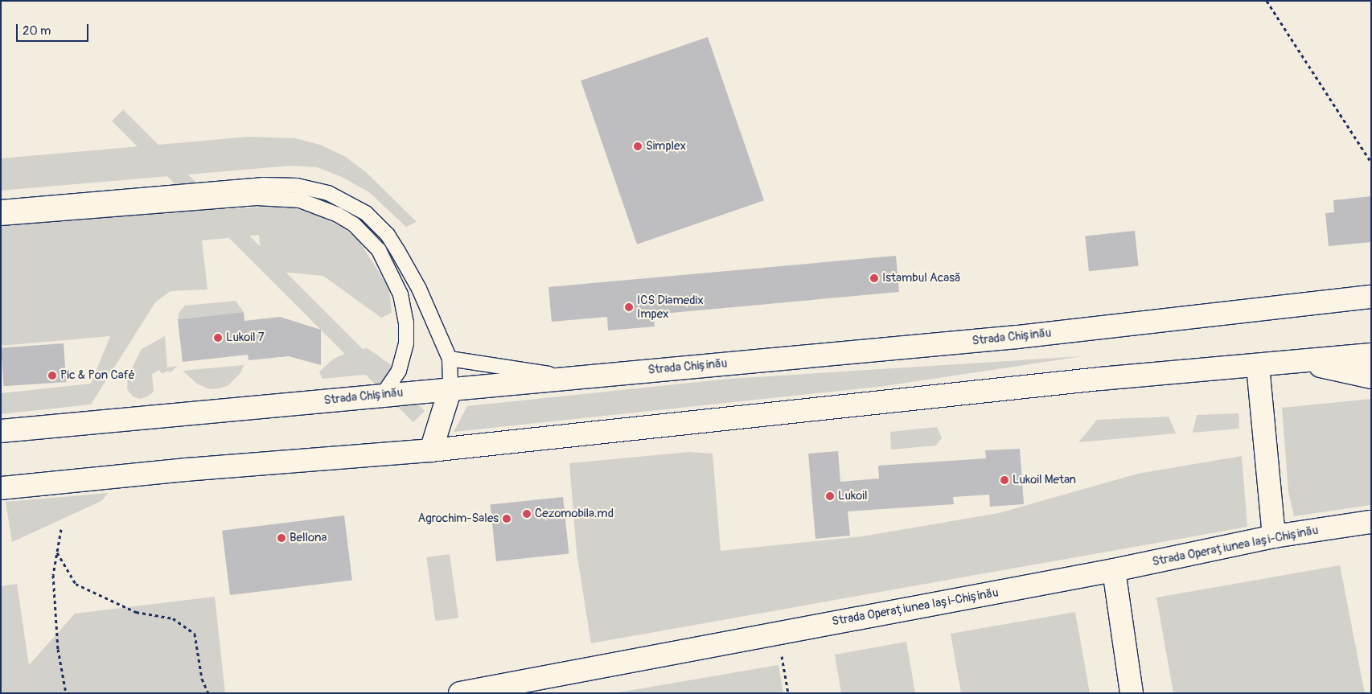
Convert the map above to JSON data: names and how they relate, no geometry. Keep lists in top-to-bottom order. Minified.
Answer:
{"streets":{"main road":["Strada Chișinău","Strada Operațiunea Iași-Chișinău"]},"places":["Simplex","Istambul Acasă","ICS Diamedix Impex","Lukoil 7","Pic & Pon Café","Lukoil Metan","Lukoil","Cezomobila.md","Agrochim-Sales","Bellona"],"scale_bar":"20 m"}
